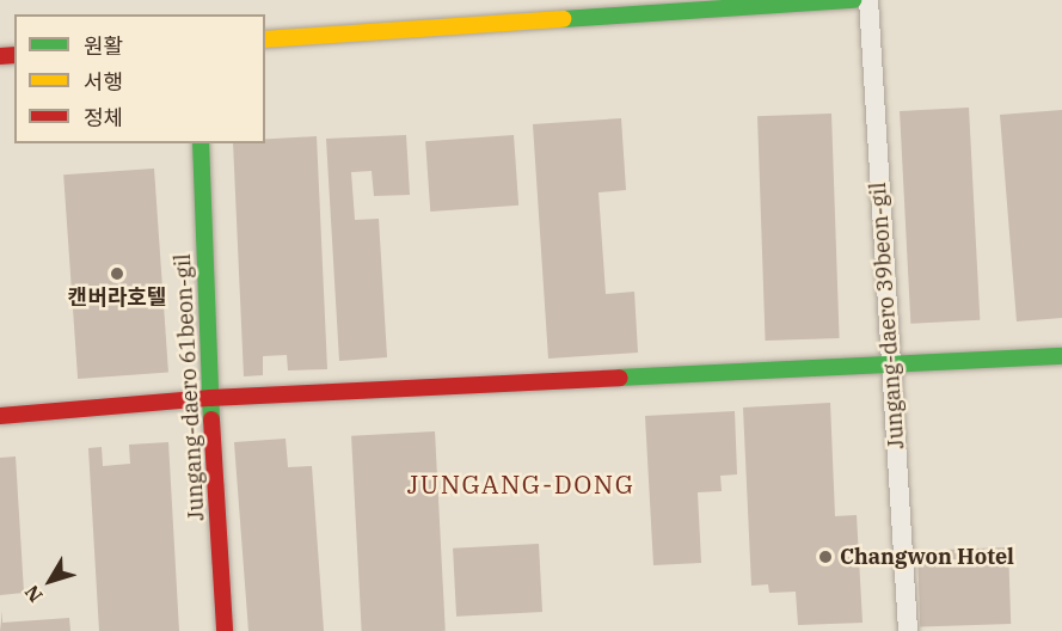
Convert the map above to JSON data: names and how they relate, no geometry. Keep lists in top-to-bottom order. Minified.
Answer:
{"streets":{"street":["Jungang-daero 39beon-gil","Jungang-daero 61beon-gil"]},"districts":["JUNGANG-DONG"],"places":["캔버라호텔","Changwon Hotel"],"legend":["원활","서행","정체"],"north":"bottom left"}
